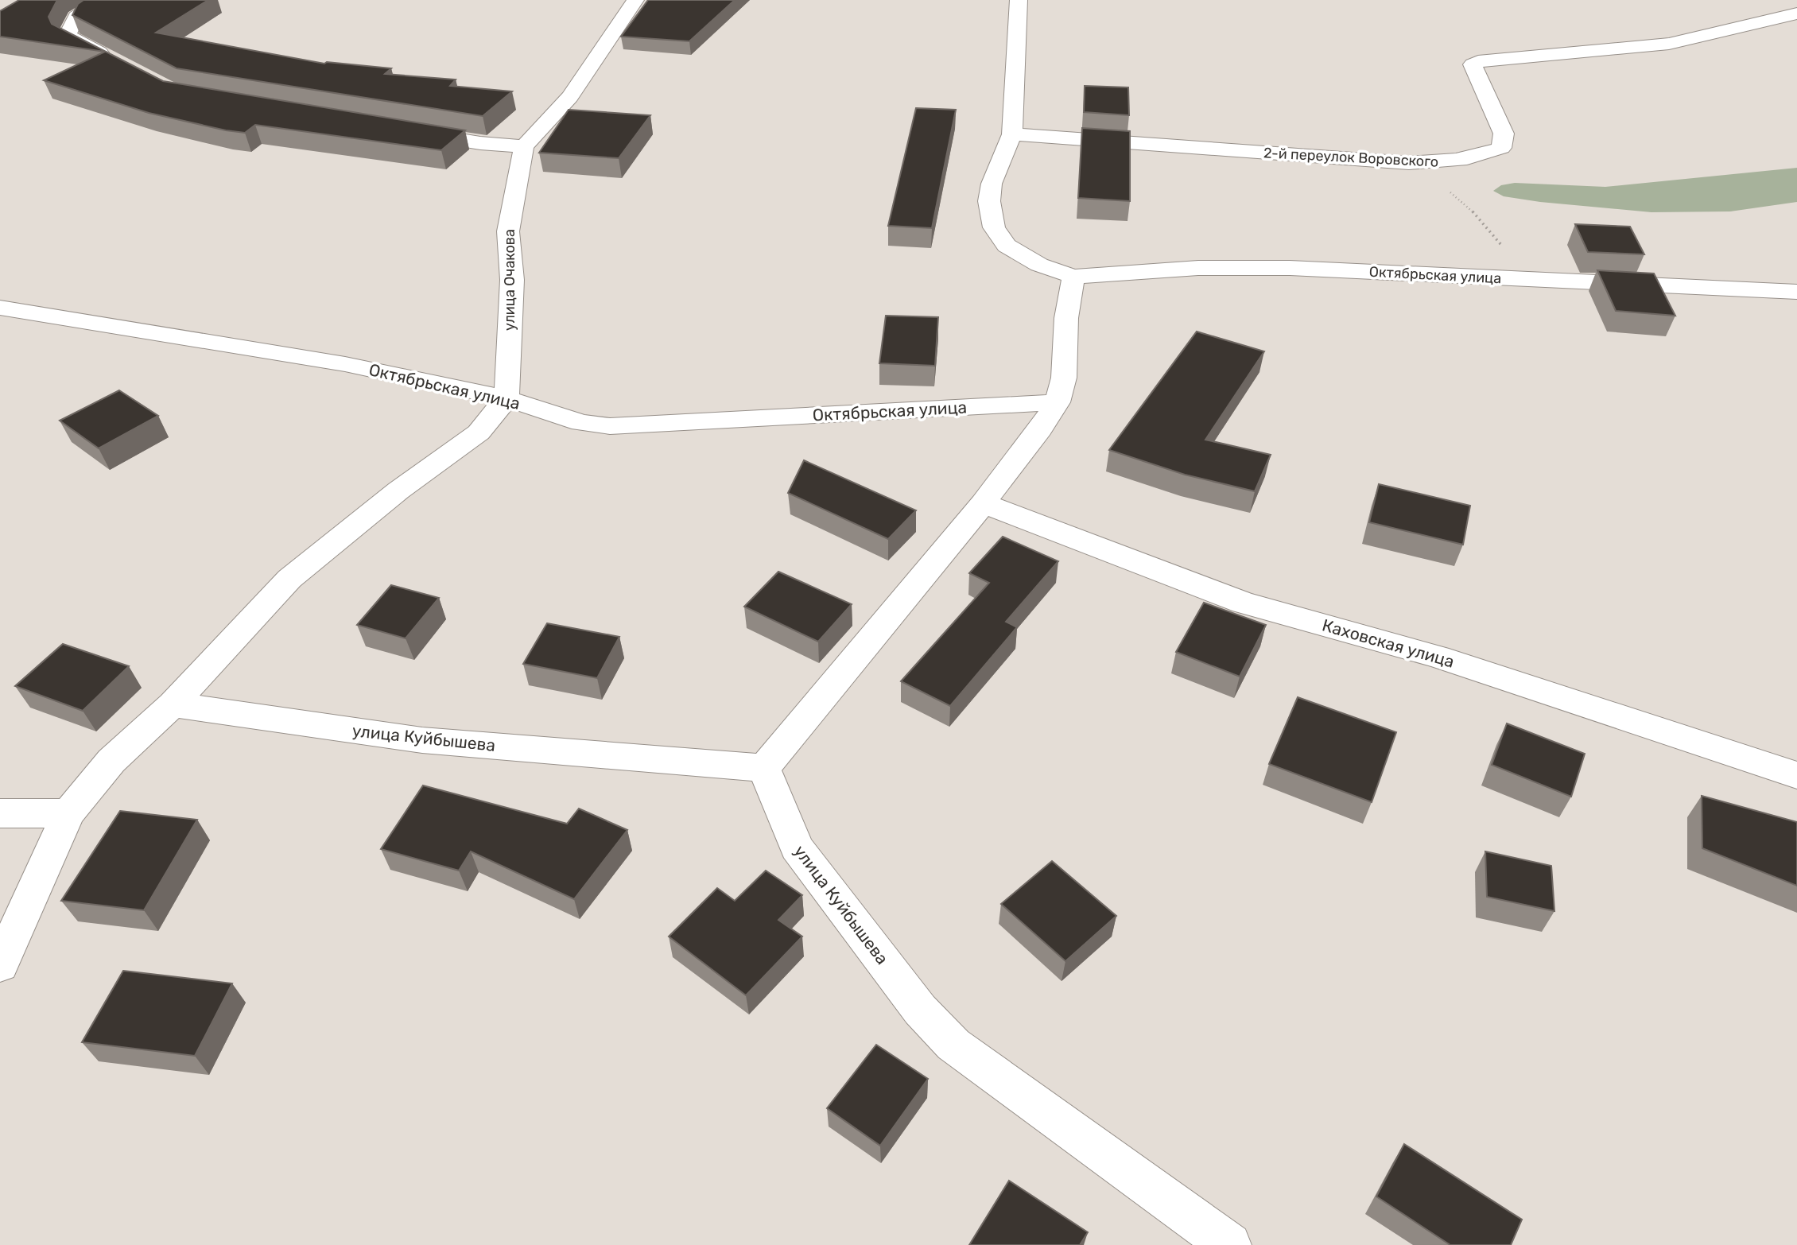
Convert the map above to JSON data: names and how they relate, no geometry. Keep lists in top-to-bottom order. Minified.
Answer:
{"streets":{"street":["2-й переулок Воровского","Октябрьская улица","улица Очакова","Каховская улица","улица Куйбышева"]},"crossings":[["Октябрьская улица","улица Очакова"]]}
